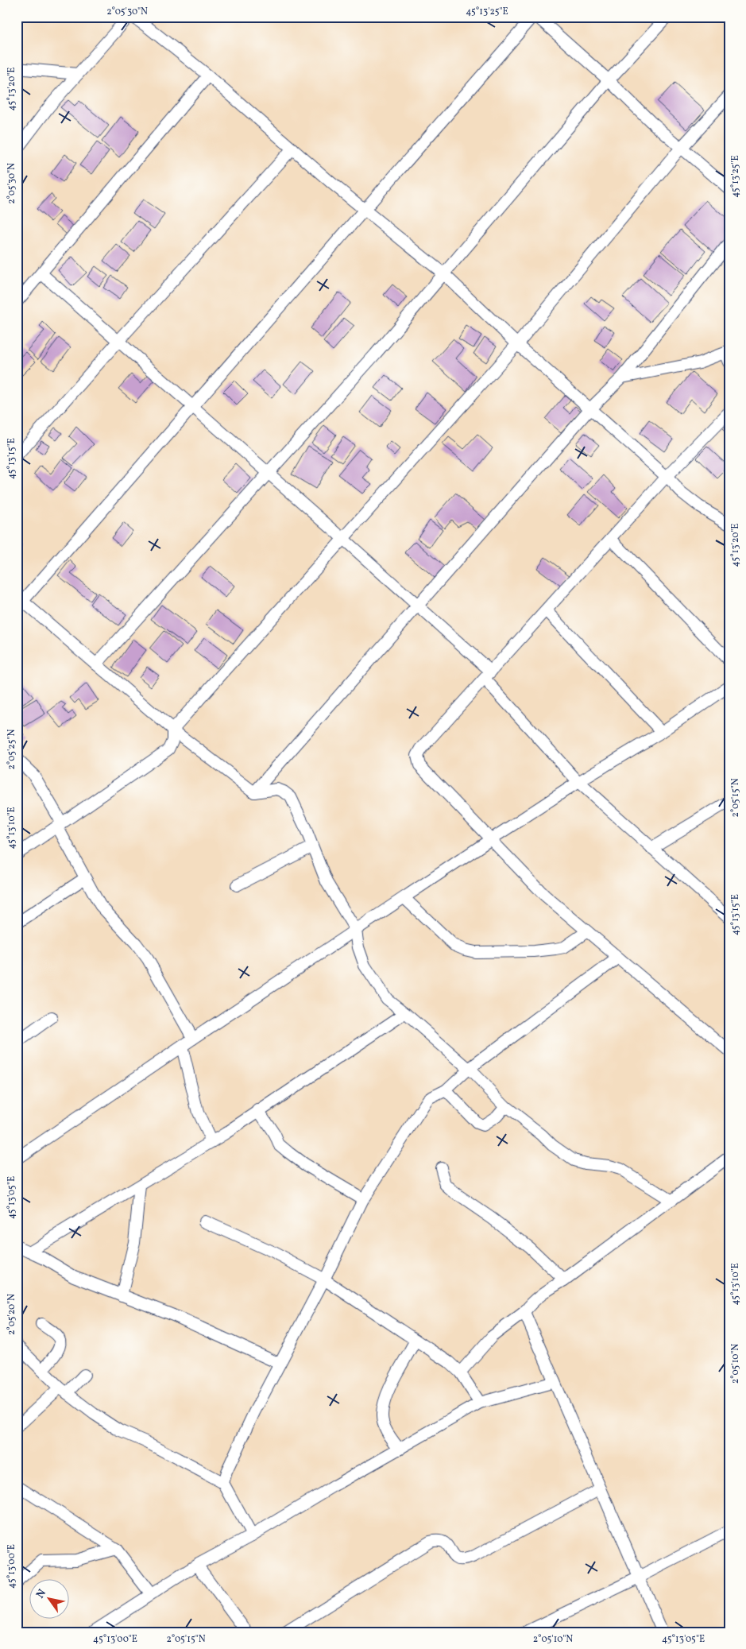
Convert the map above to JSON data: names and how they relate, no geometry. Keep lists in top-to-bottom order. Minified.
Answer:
{"north":"top left","coordinates":["2°05'30\"N","45°13'25\"E","45°13'20\"E","45°13'15\"E","2°05'25\"N","2°05'15\"N","45°13'10\"E","45°13'05\"E","2°05'20\"N","2°05'10\"N","45°13'00\"E"]}
